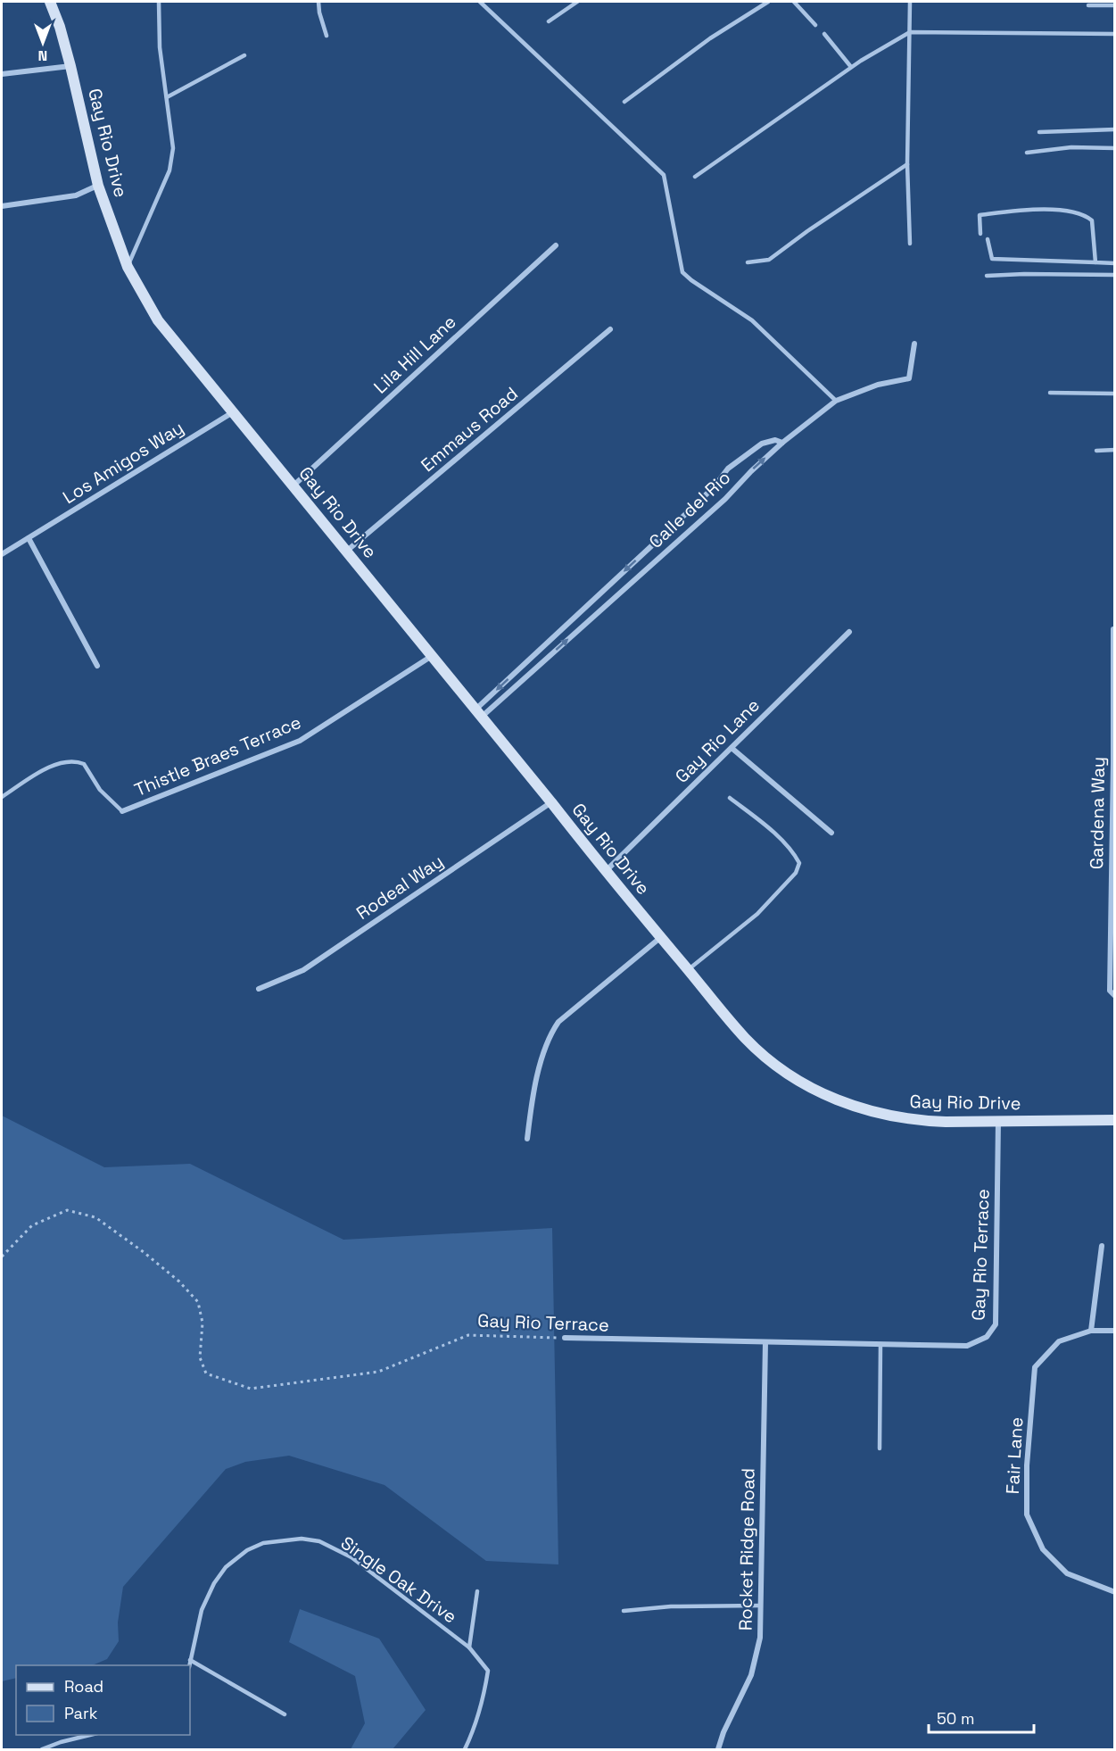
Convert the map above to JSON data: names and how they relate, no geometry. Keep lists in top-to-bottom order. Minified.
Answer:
{"streets":{"street":["Gay Rio Drive","Lila Hill Lane","Emmaus Road","Los Amigos Way","Calle del Rio","Gay Rio Lane","Thistle Braes Terrace","Gardena Way","Rodeal Way","Gay Rio Terrace","Fair Lane","Rocket Ridge Road"],"lane":["Single Oak Drive"]},"crossings":[["Gay Rio Drive","Lila Hill Lane"],["Gay Rio Drive","Emmaus Road"],["Gay Rio Drive","Los Amigos Way"],["Gay Rio Drive","Calle del Rio"],["Gay Rio Drive","Gay Rio Lane"],["Gay Rio Drive","Thistle Braes Terrace"],["Gay Rio Drive","Rodeal Way"],["Gay Rio Drive","Gay Rio Terrace"],["Gay Rio Terrace","Rocket Ridge Road"]],"legend":["Road","Park"],"scale_bar":"50 m","north":"bottom"}
